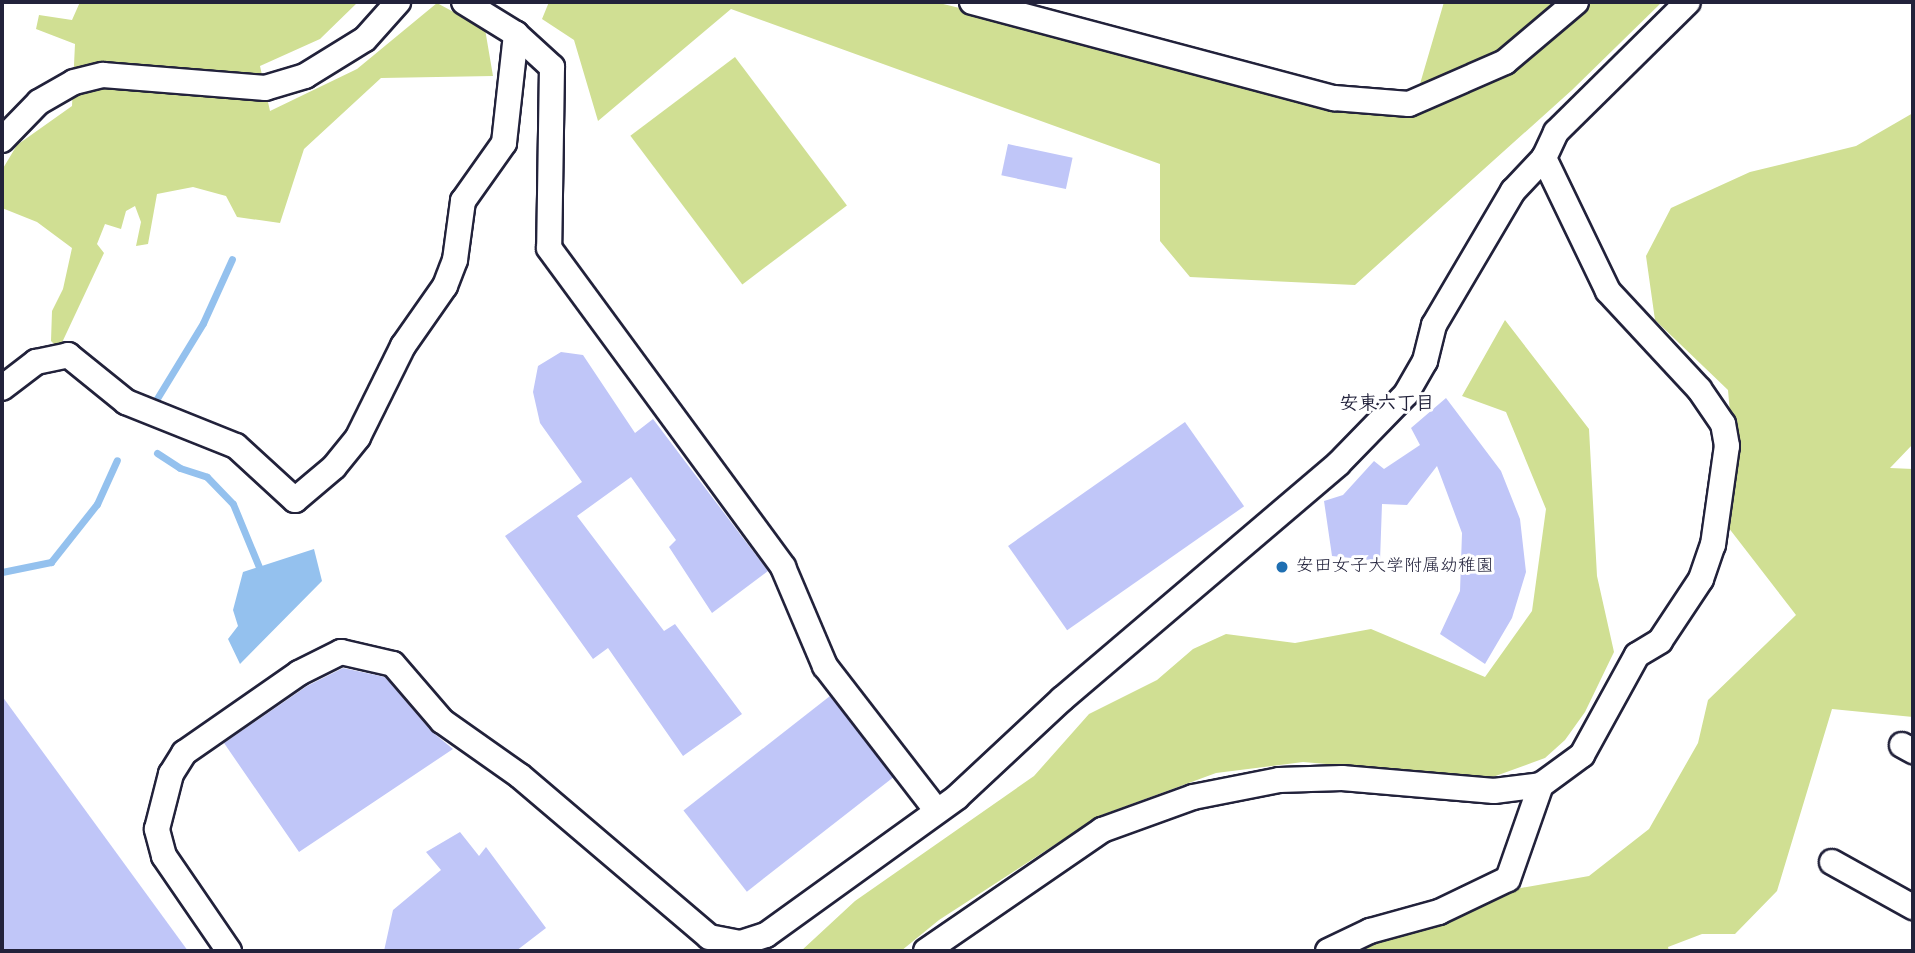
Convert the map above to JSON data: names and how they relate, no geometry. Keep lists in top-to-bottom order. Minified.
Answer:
{"districts":["安東六丁目"],"places":["安田女子大学附属幼稚園"]}
